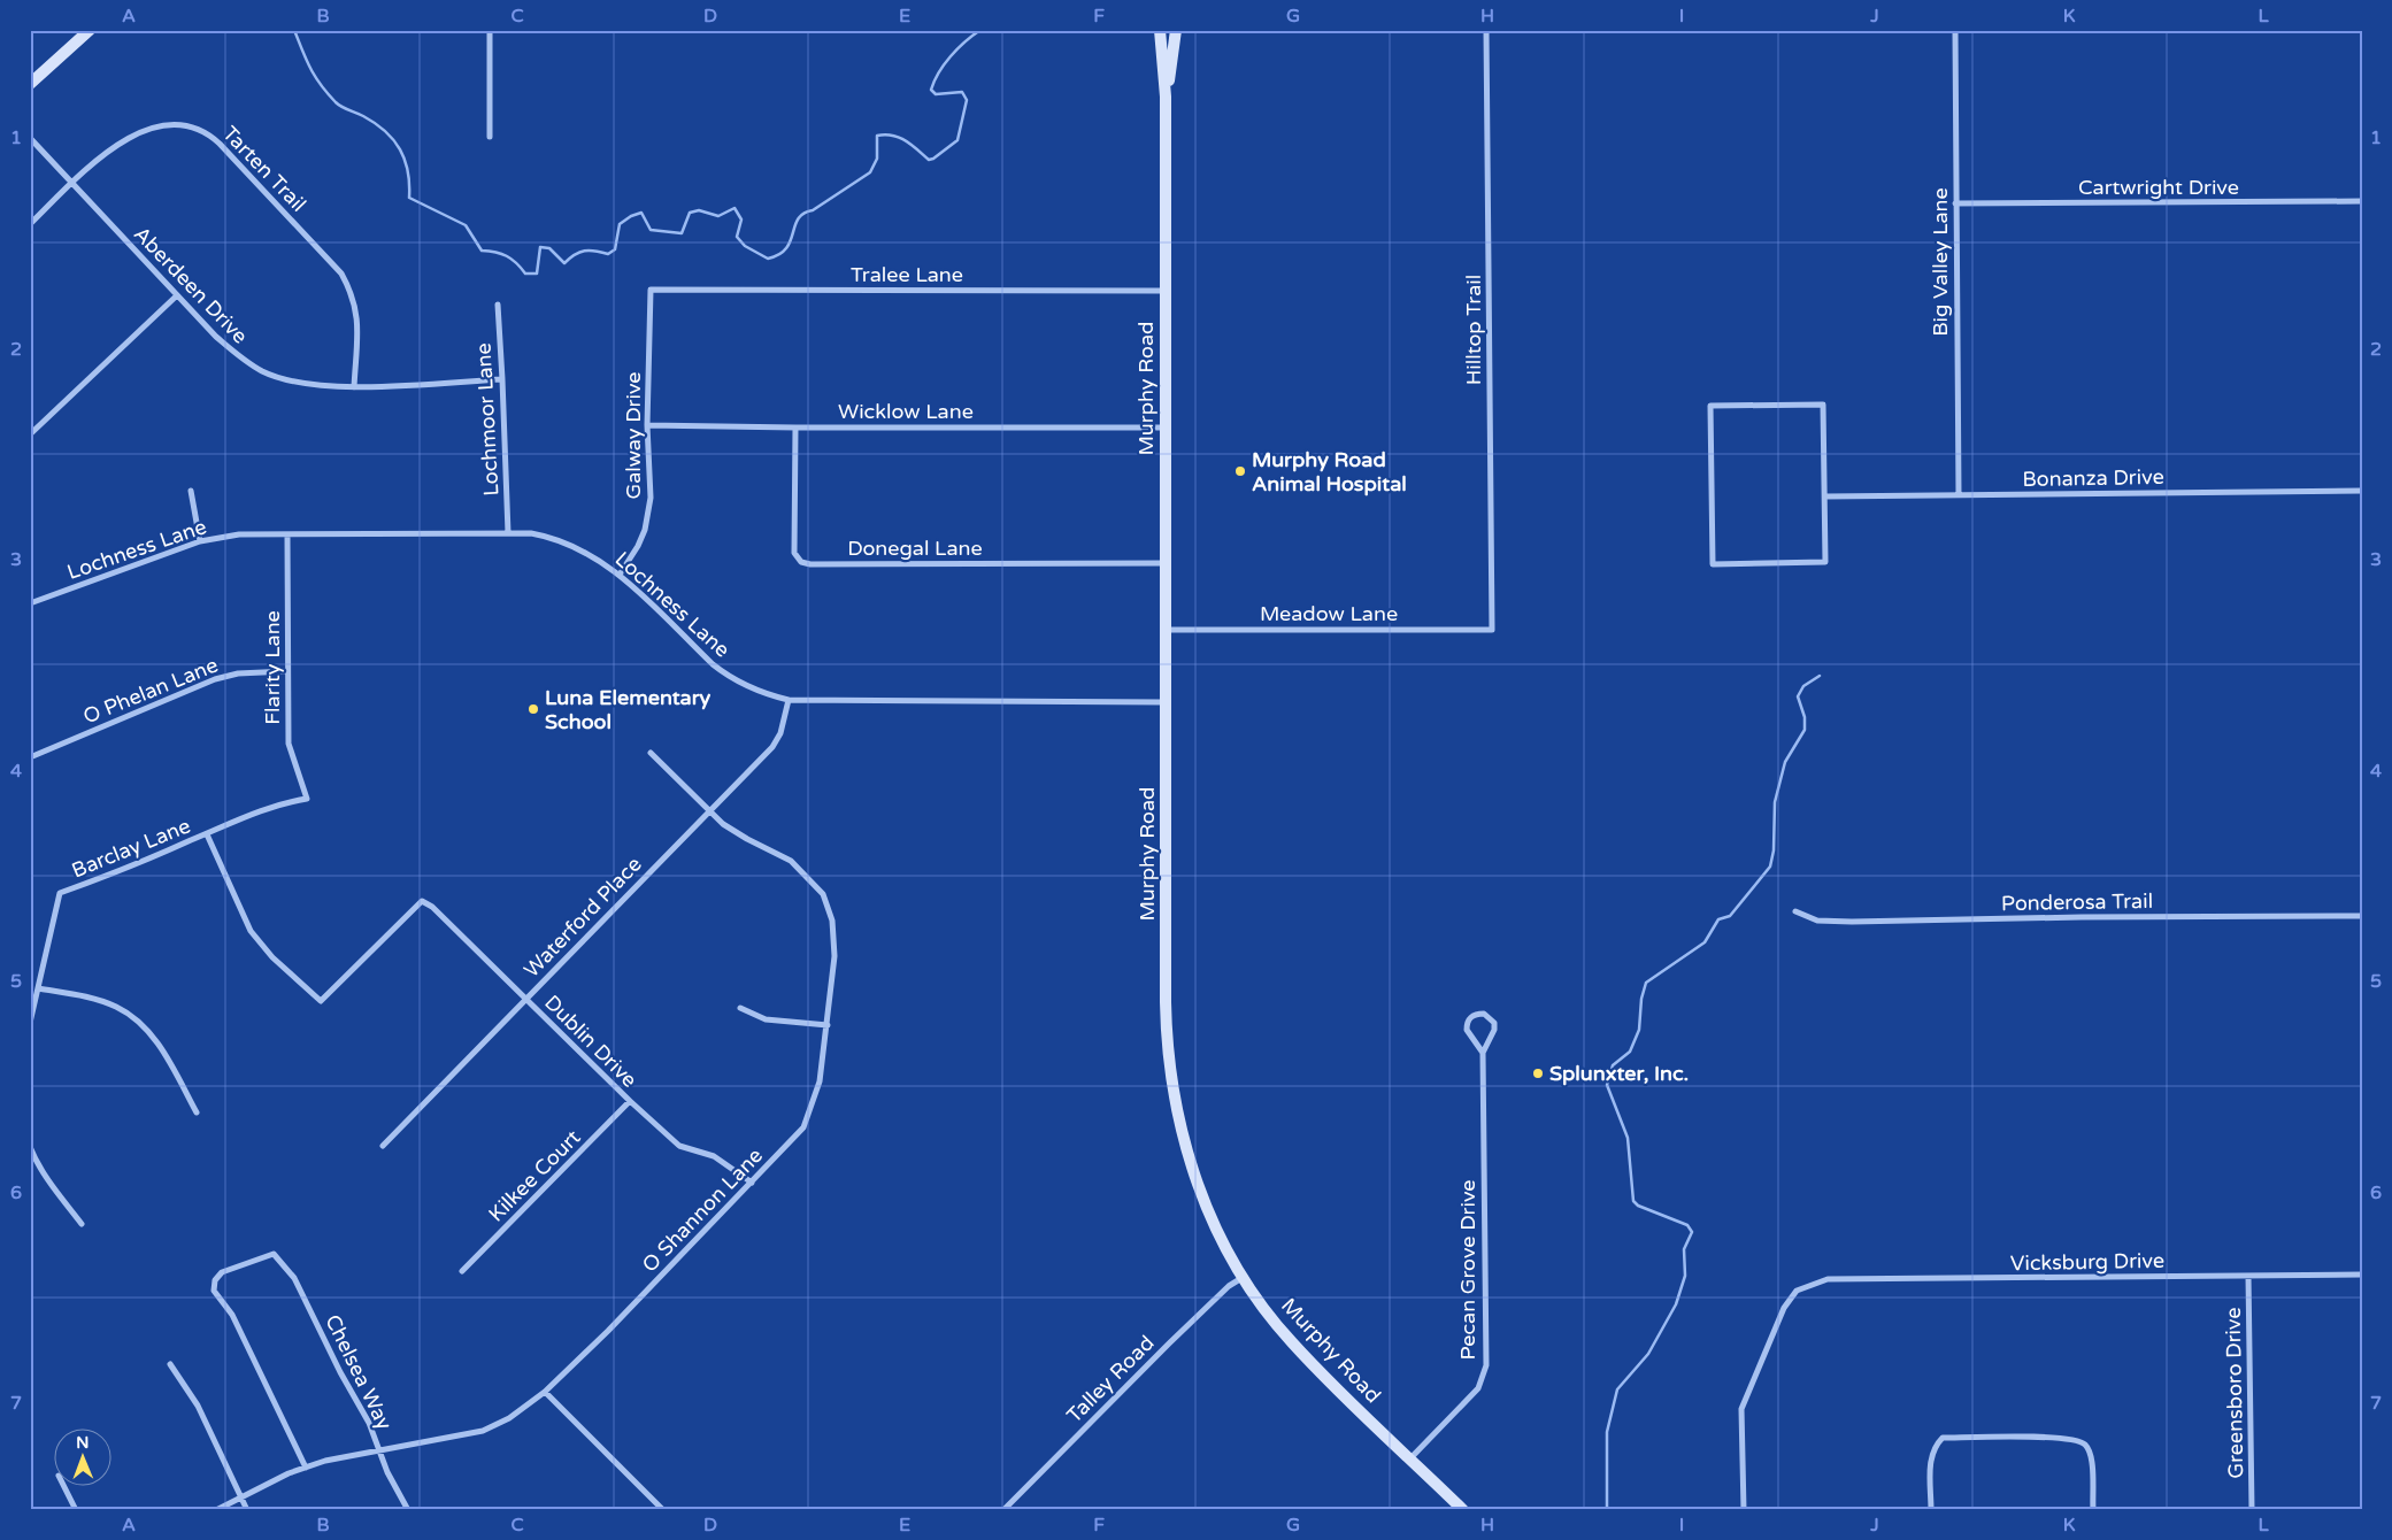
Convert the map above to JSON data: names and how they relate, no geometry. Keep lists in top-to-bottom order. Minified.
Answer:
{"streets":{"main road":["Murphy Road"],"street":["Tarten Trail","Cartwright Drive","Big Valley Lane","Tralee Lane","Aberdeen Drive","Hilltop Trail","Wicklow Lane","Lochmoor Lane","Galway Drive","Bonanza Drive","Donegal Lane","Lochness Lane","Meadow Lane","Flarity Lane","O Phelan Lane","Barclay Lane","Ponderosa Trail","Waterford Place","Dublin Drive","Kilkee Court","O Shannon Lane","Vicksburg Drive","Pecan Grove Drive","Chelsea Way","Talley Road","Greensboro Drive"]},"crossings":[["Tarten Trail","Aberdeen Drive"],["Cartwright Drive","Big Valley Lane"],["Big Valley Lane","Bonanza Drive"],["Tralee Lane","Murphy Road"],["Tralee Lane","Galway Drive"],["Aberdeen Drive","Lochmoor Lane"],["Hilltop Trail","Meadow Lane"],["Murphy Road","Wicklow Lane"],["Murphy Road","Donegal Lane"],["Murphy Road","Lochness Lane"],["Murphy Road","Meadow Lane"],["Murphy Road","Pecan Grove Drive"],["Murphy Road","Talley Road"],["Wicklow Lane","Galway Drive"],["Wicklow Lane","Donegal Lane"],["Lochmoor Lane","Lochness Lane"],["Galway Drive","Lochness Lane"],["Lochness Lane","Flarity Lane"],["Lochness Lane","Waterford Place"],["Flarity Lane","O Phelan Lane"],["Flarity Lane","Barclay Lane"],["Barclay Lane","Dublin Drive"],["Waterford Place","Dublin Drive"],["Waterford Place","O Shannon Lane"],["Dublin Drive","Kilkee Court"],["Dublin Drive","O Shannon Lane"],["O Shannon Lane","Chelsea Way"],["Vicksburg Drive","Greensboro Drive"]],"places":["Murphy Road Animal Hospital","Luna Elementary School","Splunxter, Inc."],"north":"top","grid":{"columns":["A","B","C","D","E","F","G","H","I","J","K","L"],"rows":["1","2","3","4","5","6","7"]}}
